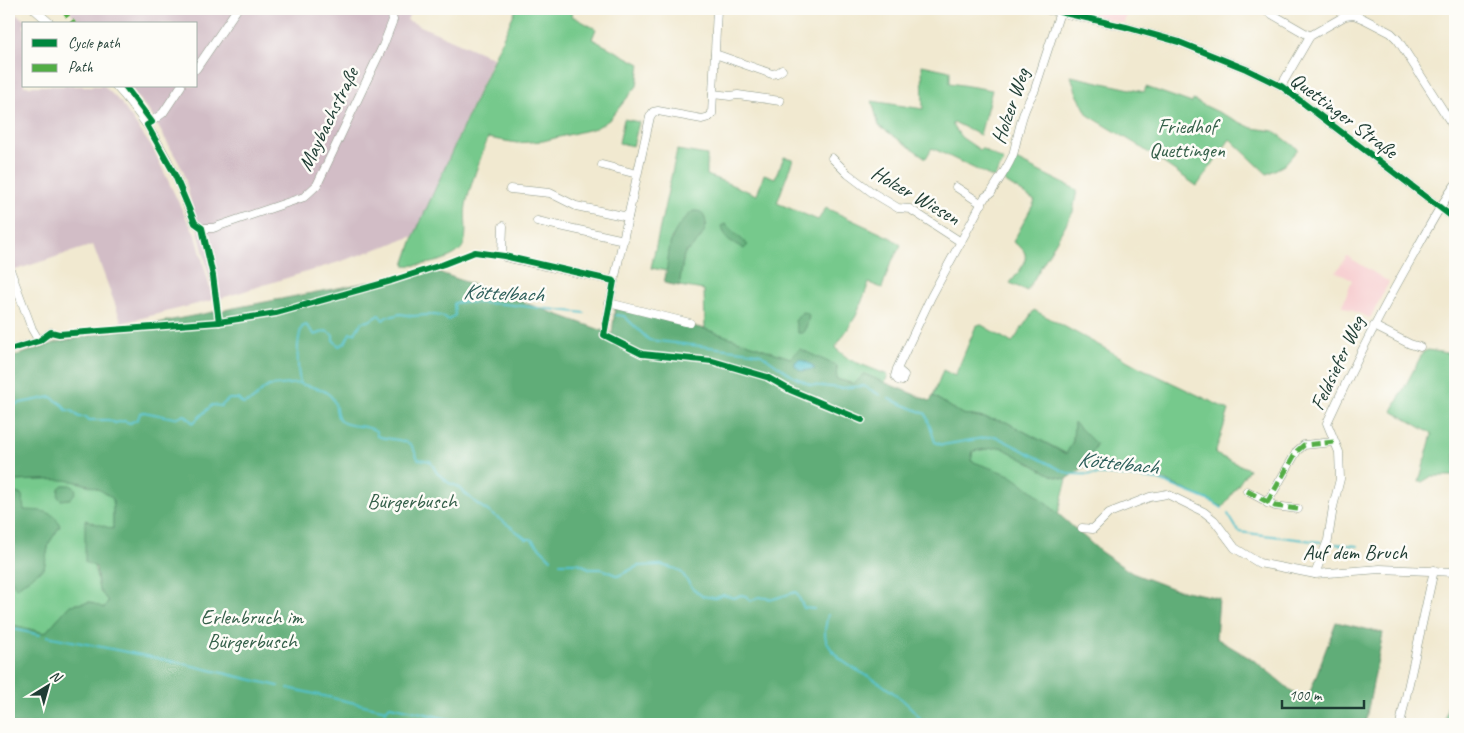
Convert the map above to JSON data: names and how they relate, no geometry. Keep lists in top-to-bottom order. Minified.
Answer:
{"streets":{"street":["Holzer Weg","Quettinger Straße","Maybachstraße","Holzer Wiesen","Feldsiefer Weg","Auf dem Bruch"]},"crossings":[["Holzer Weg","Quettinger Straße"],["Holzer Weg","Holzer Wiesen"],["Quettinger Straße","Feldsiefer Weg"],["Feldsiefer Weg","Auf dem Bruch"]],"water":["Köttelbach"],"parks":["Friedhof Quettingen","Bürgerbusch","Erlenbruch im Bürgerbusch"],"legend":["Cycle path","Path"],"scale_bar":"100 m","north":"top right"}
